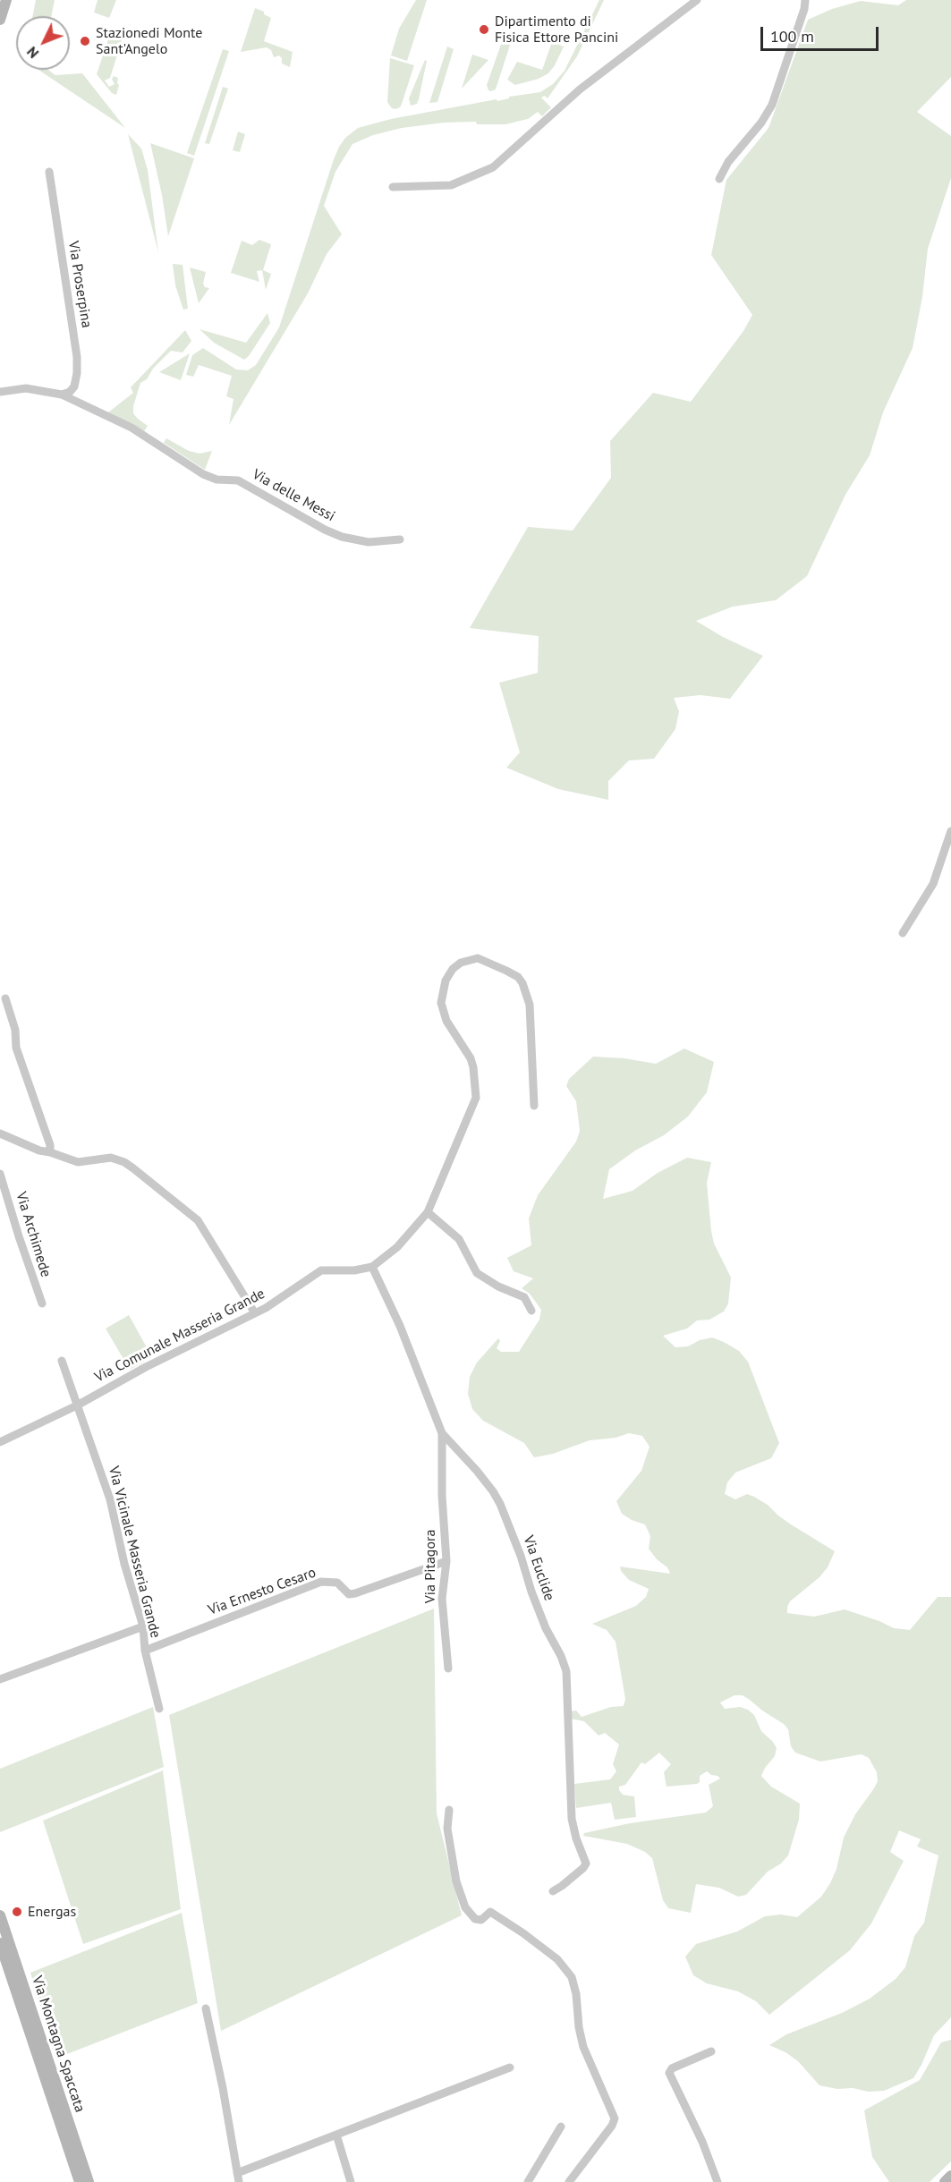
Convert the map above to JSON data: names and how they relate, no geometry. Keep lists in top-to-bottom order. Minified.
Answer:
{"streets":{"main road":["Via Montagna Spaccata"],"street":["Via Proserpina","Via delle Messi","Via Archimede","Via Comunale Masseria Grande","Via Vicinale Masseria Grande","Via Pitagora","Via Euclide","Via Ernesto Cesaro"]},"crossings":[["Via Proserpina","Via delle Messi"],["Via Comunale Masseria Grande","Via Vicinale Masseria Grande"],["Via Comunale Masseria Grande","Via Euclide"],["Via Vicinale Masseria Grande","Via Ernesto Cesaro"],["Via Pitagora","Via Euclide"],["Via Pitagora","Via Ernesto Cesaro"]],"places":["Dipartimento di Fisica Ettore Pancini","Stazionedi Monte Sant'Angelo","Energas"],"scale_bar":"100 m","north":"bottom left"}
